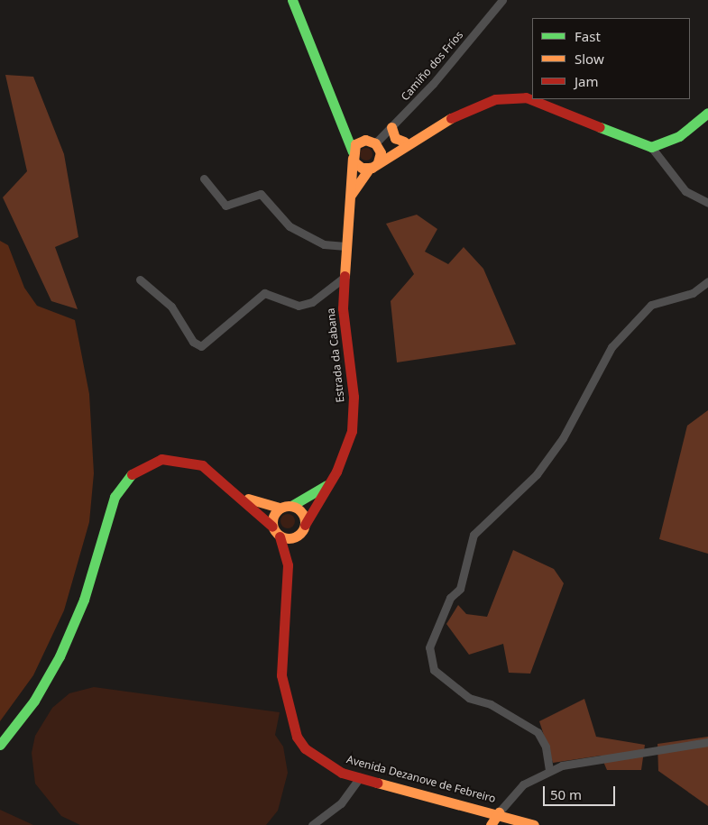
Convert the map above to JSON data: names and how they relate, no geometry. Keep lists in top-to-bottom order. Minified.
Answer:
{"streets":{"main road":["Estrada da Cabana","Avenida Dezanove de Febreiro"],"street":["Camiño dos Fríos"]},"crossings":[["Estrada da Cabana","Avenida Dezanove de Febreiro"]],"legend":["Fast","Slow","Jam"],"scale_bar":"50 m"}
